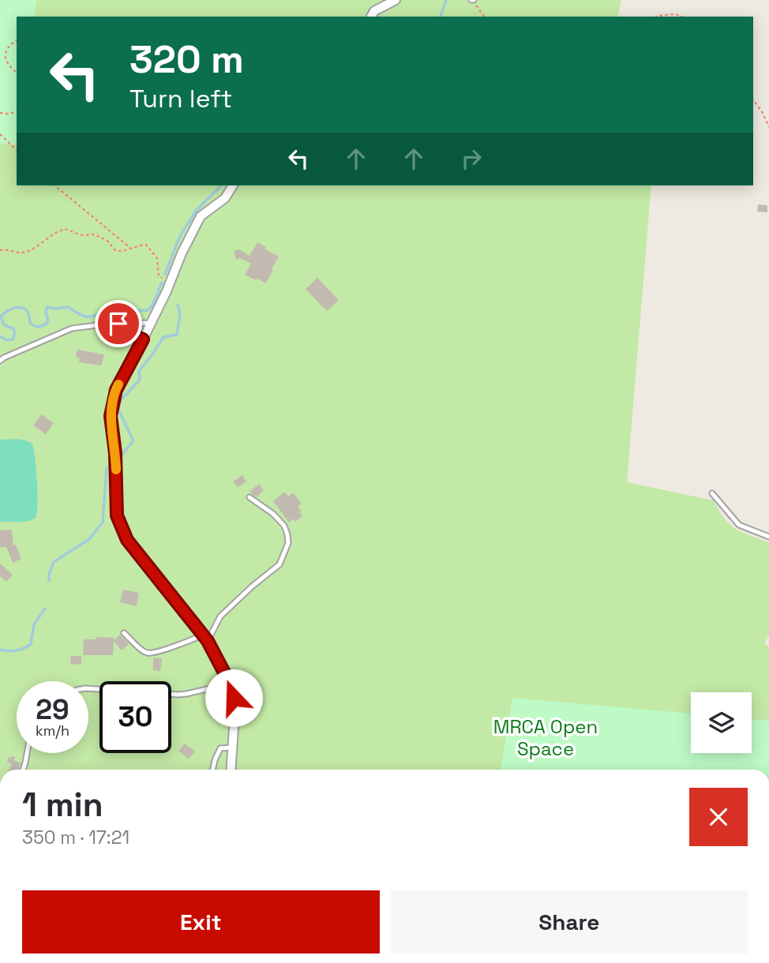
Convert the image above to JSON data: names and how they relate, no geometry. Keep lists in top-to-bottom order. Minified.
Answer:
{"parks":["MRCA Open Space"],"page":{"turn":["320 m","Turn left"],"speed":"29 km/h","limit":"30","heading":["1 min","350 m · 17:21"],"buttons":["Exit","Share"]}}
